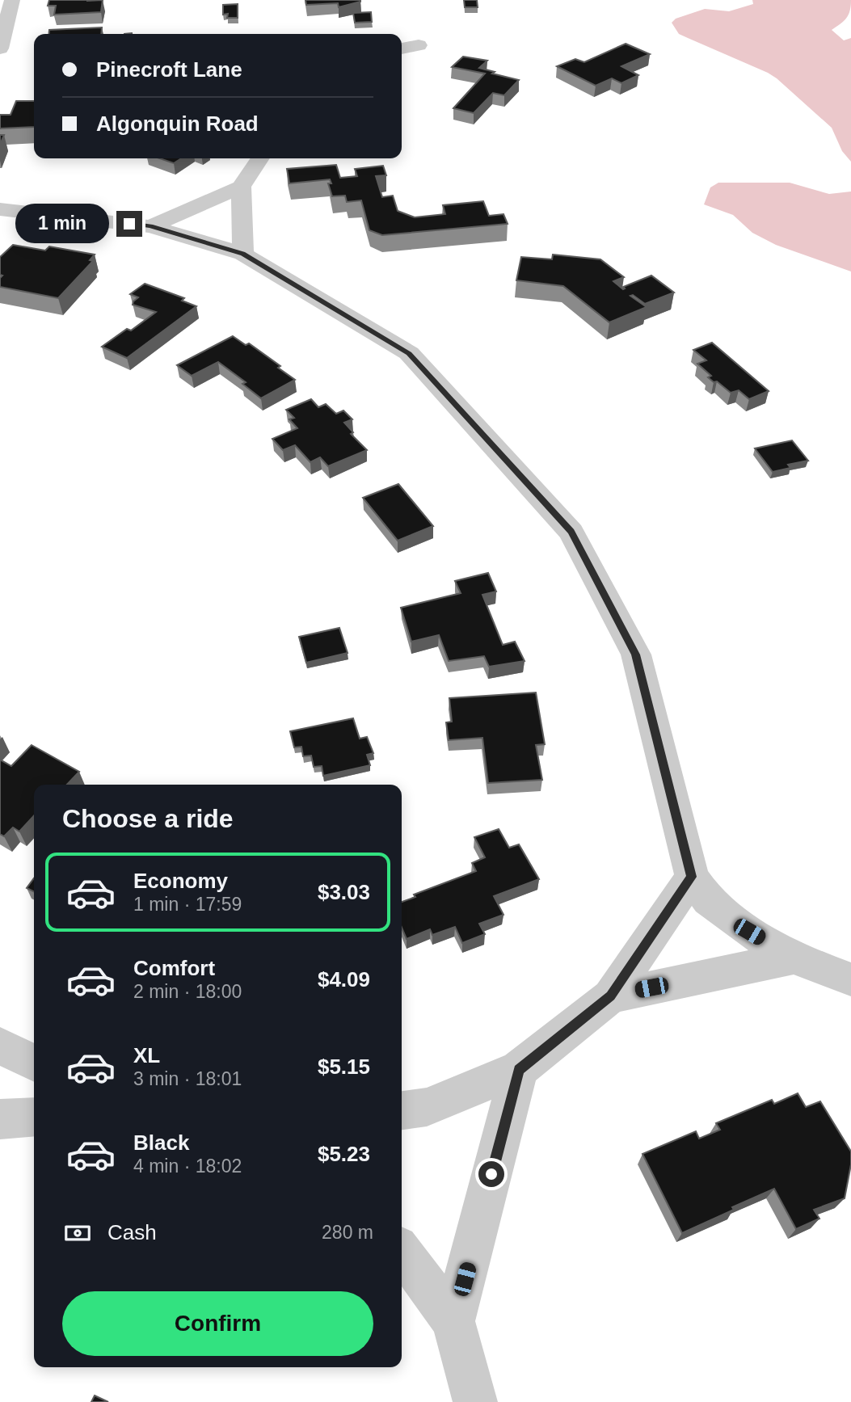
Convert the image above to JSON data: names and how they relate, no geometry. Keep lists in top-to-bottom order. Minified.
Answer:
{"page":{"banner":["Pinecroft Lane","Algonquin Road"],"bubble":"1 min","heading":"Choose a ride","list":[{"name":"Economy","note":"1 min · 17:59","value":"$3.03"},{"name":"Comfort","note":"2 min · 18:00","value":"$4.09"},{"name":"XL","note":"3 min · 18:01","value":"$5.15"},{"name":"Black","note":"4 min · 18:02","value":"$5.23"}],"pay":["Cash","280 m"],"buttons":"Confirm"}}
